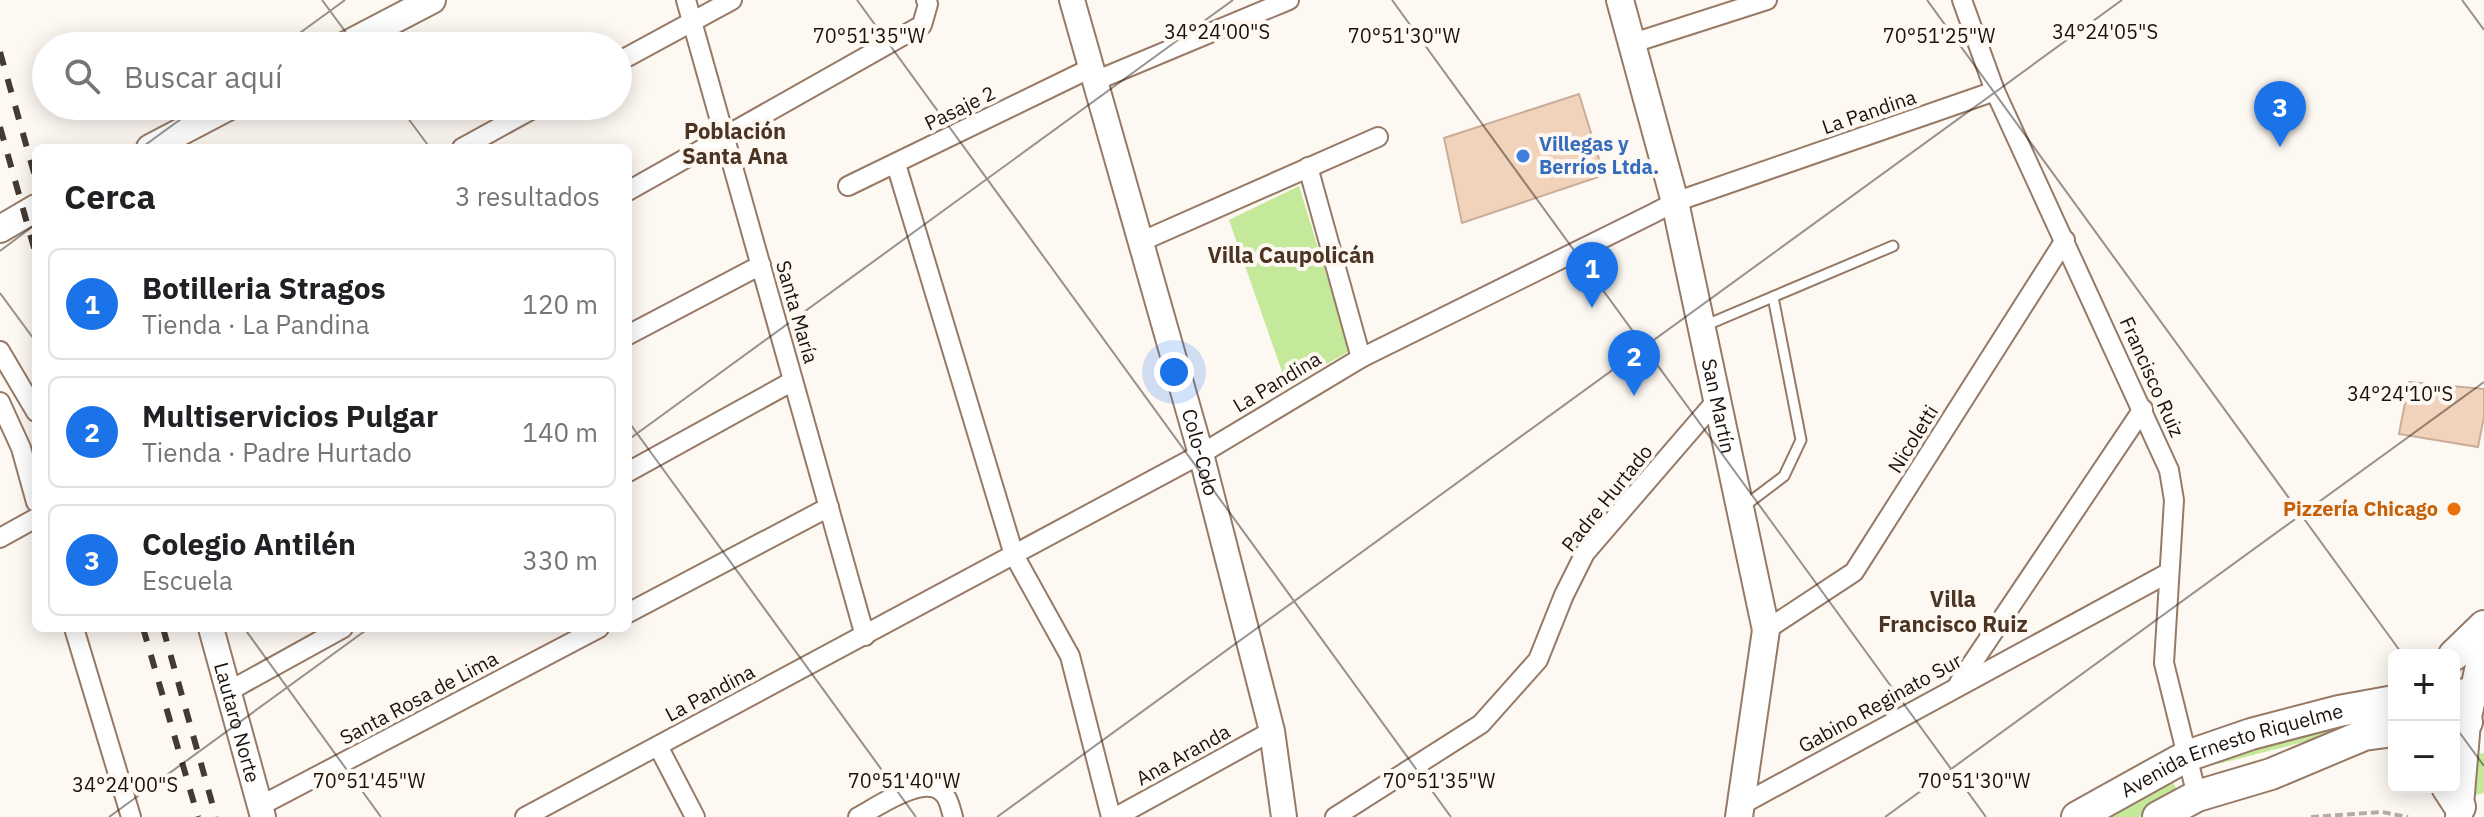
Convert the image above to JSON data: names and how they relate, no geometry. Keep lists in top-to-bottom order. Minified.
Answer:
{"streets":{"main road":["San Martín","Avenida Ernesto Riquelme"],"street":["Pasaje 2","La Pandina","Santa María","Francisco Ruiz","Nicoletti","Colo-Colo","Padre Hurtado","Santa Rosa de Lima","Gabino Reginato Sur","Lautaro Norte","Ana Aranda"]},"crossings":[["Pasaje 2","Colo-Colo"],["La Pandina","Santa María"],["La Pandina","Francisco Ruiz"],["La Pandina","San Martín"],["La Pandina","Colo-Colo"],["Francisco Ruiz","Nicoletti"],["Francisco Ruiz","Gabino Reginato Sur"],["Francisco Ruiz","Avenida Ernesto Riquelme"],["San Martín","Nicoletti"],["San Martín","Padre Hurtado"],["San Martín","Gabino Reginato Sur"],["Colo-Colo","Ana Aranda"],["Santa Rosa de Lima","Lautaro Norte"]],"districts":["Población Santa Ana","Villa Caupolicán","Villa Francisco Ruiz"],"places":["Villegas y Berríos Ltda.","Pizzería Chicago"],"page":{"search":"Buscar aquí","pins":["3","1","2"],"heading":["Cerca","3 resultados"],"list":[{"mark":"1","name":"Botilleria Stragos","note":"Tienda · La Pandina","value":"120 m"},{"mark":"2","name":"Multiservicios Pulgar","note":"Tienda · Padre Hurtado","value":"140 m"},{"mark":"3","name":"Colegio Antilén","note":"Escuela","value":"330 m"}],"map_buttons":["+","−"]},"coordinates":["34°24'00\"S","34°24'05\"S","70°51'35\"W","70°51'30\"W","70°51'25\"W","34°24'10\"S","70°51'45\"W","70°51'40\"W"]}
